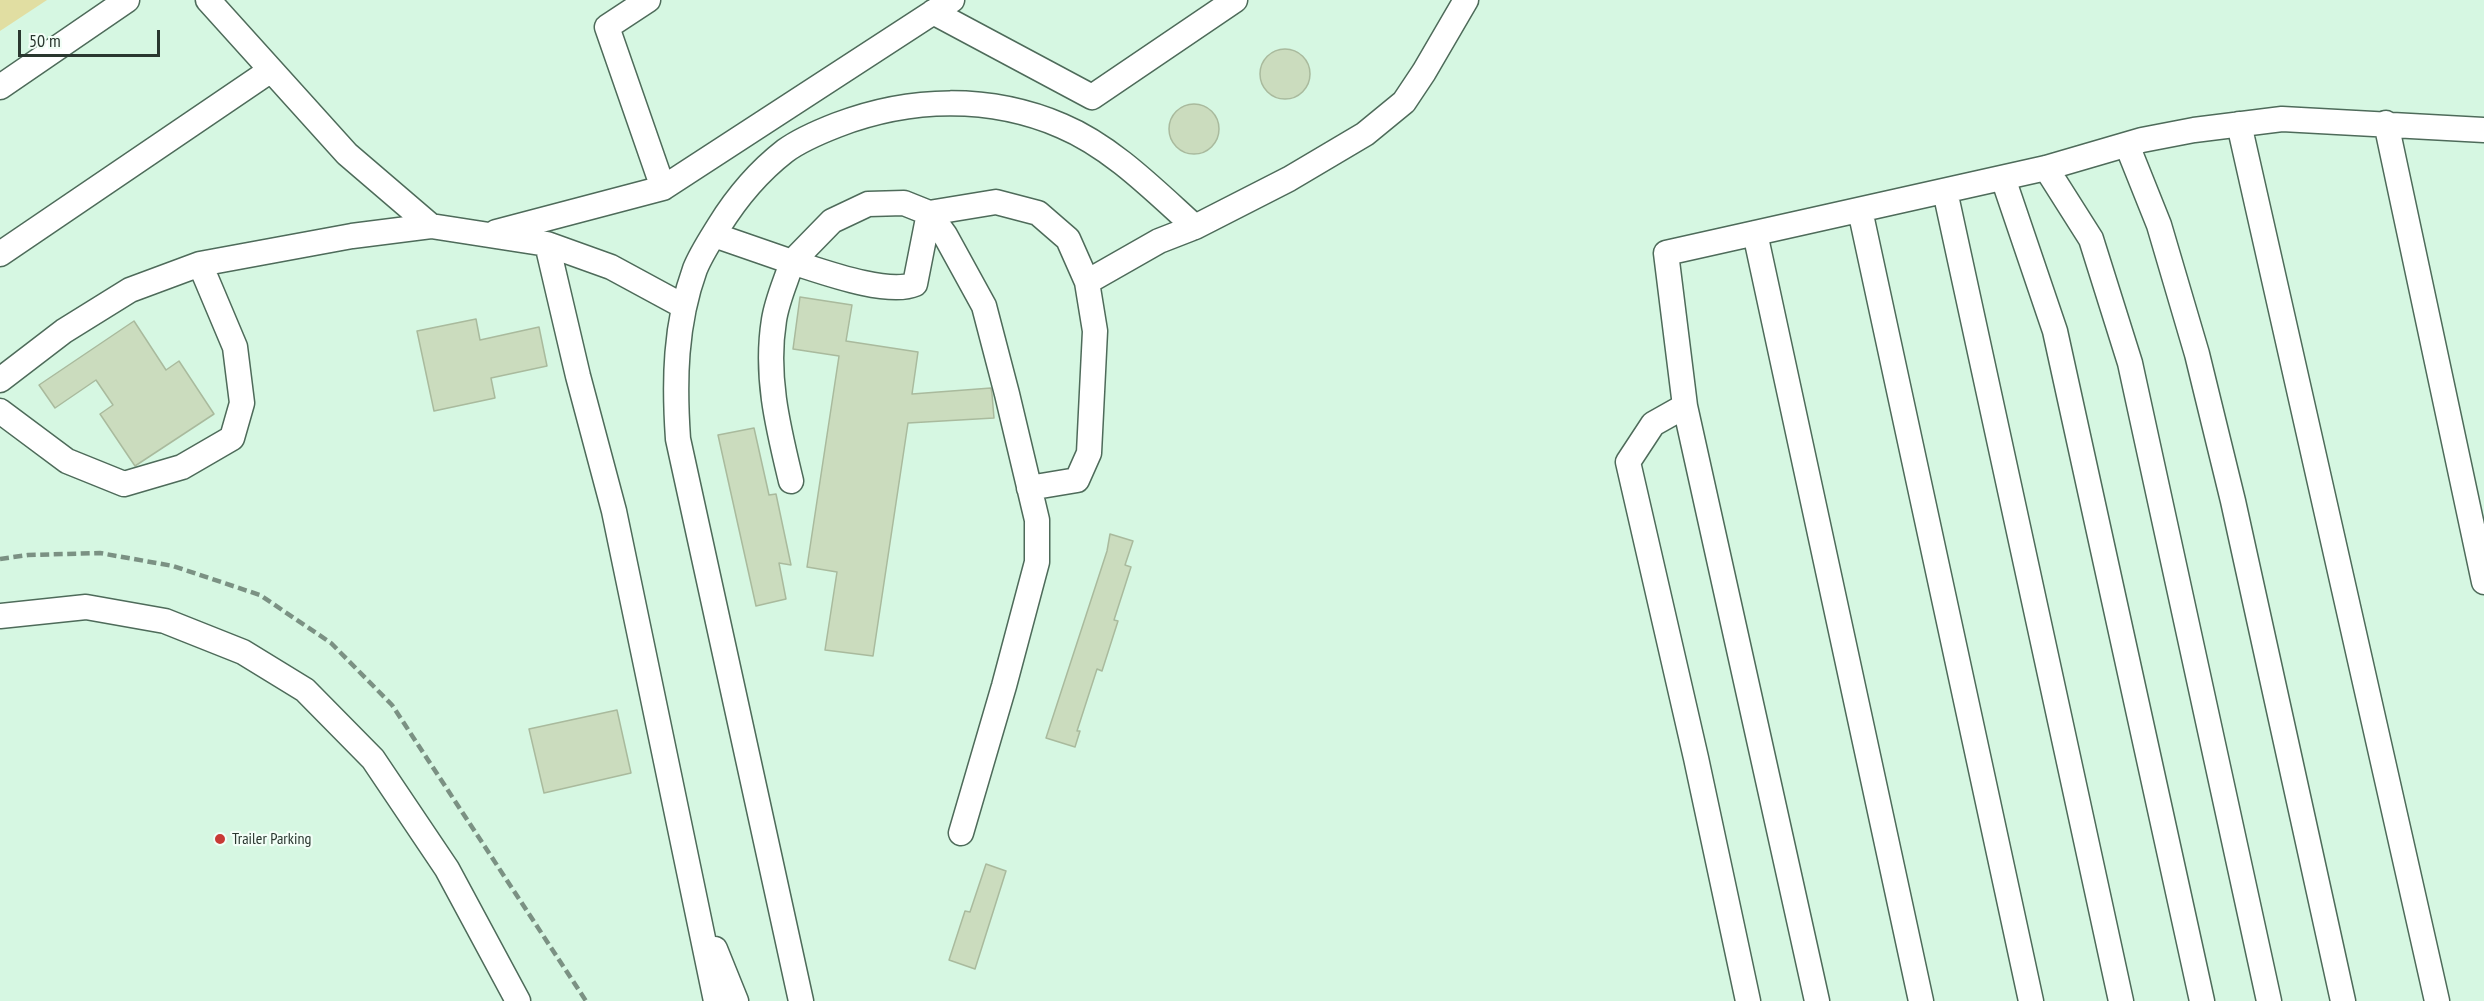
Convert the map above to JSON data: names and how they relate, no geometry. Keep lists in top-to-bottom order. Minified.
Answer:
{"places":["Trailer Parking"],"scale_bar":"50 m"}
